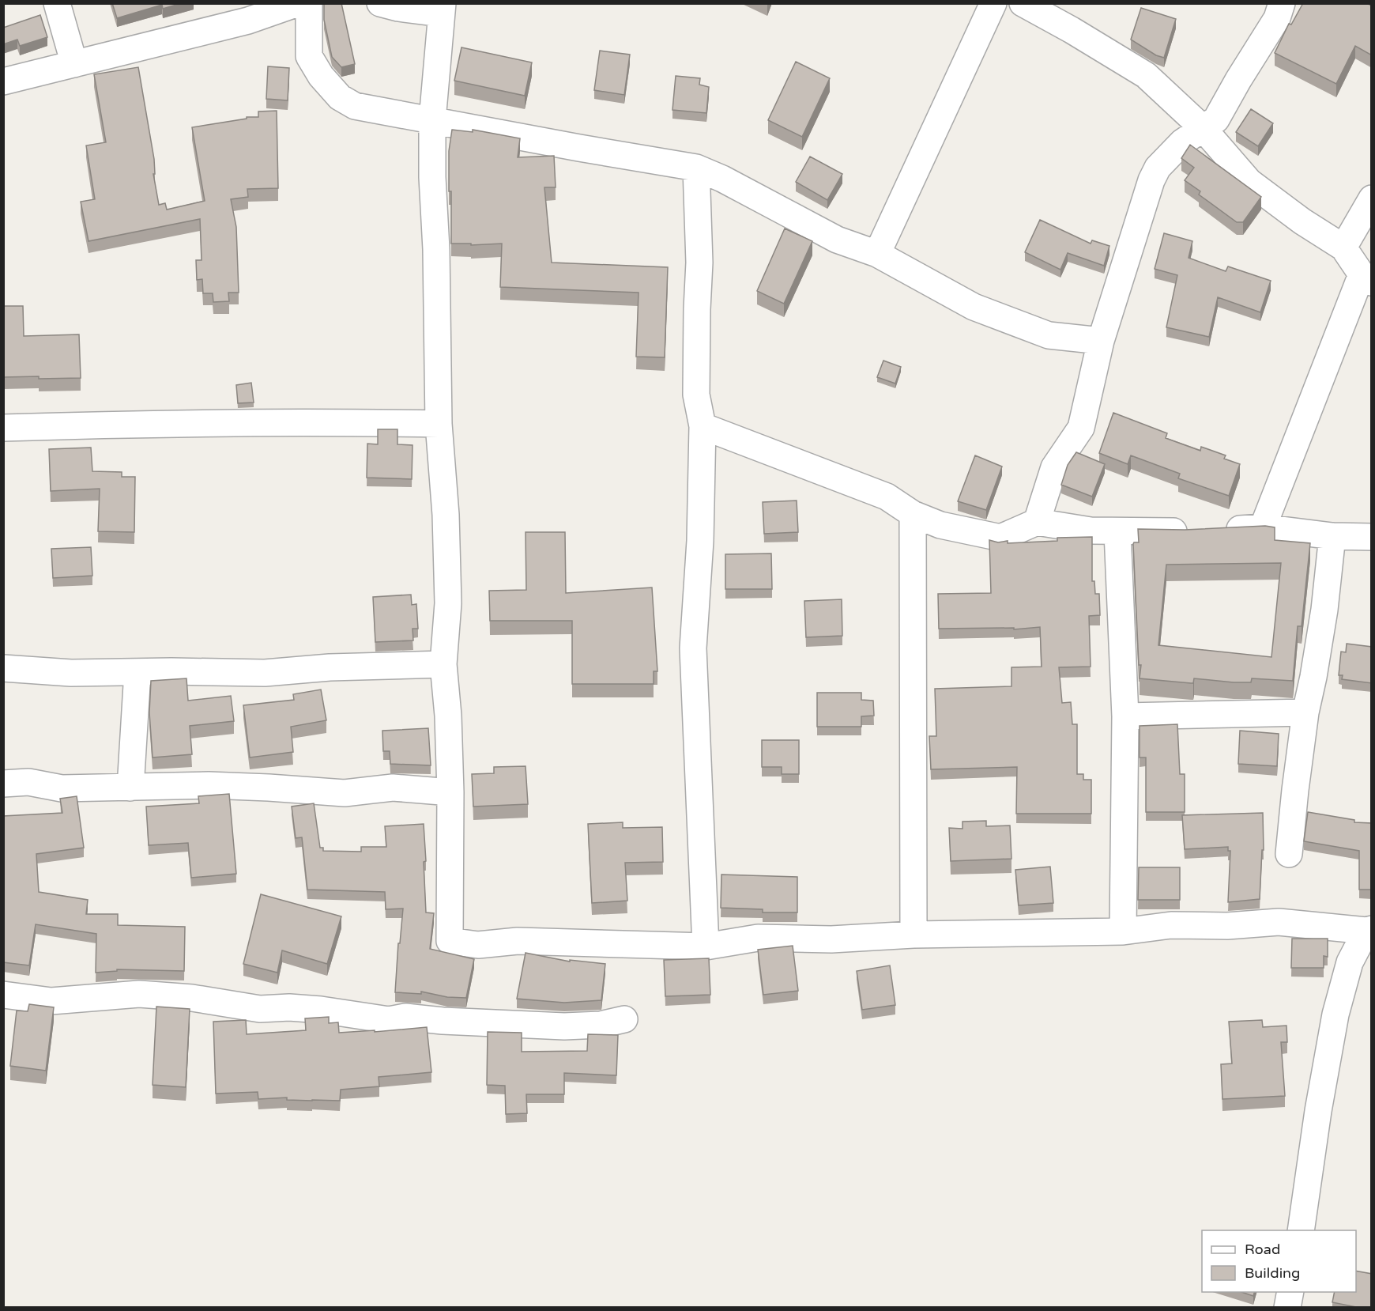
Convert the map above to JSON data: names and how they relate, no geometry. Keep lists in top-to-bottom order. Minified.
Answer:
{"legend":["Road","Building"]}
